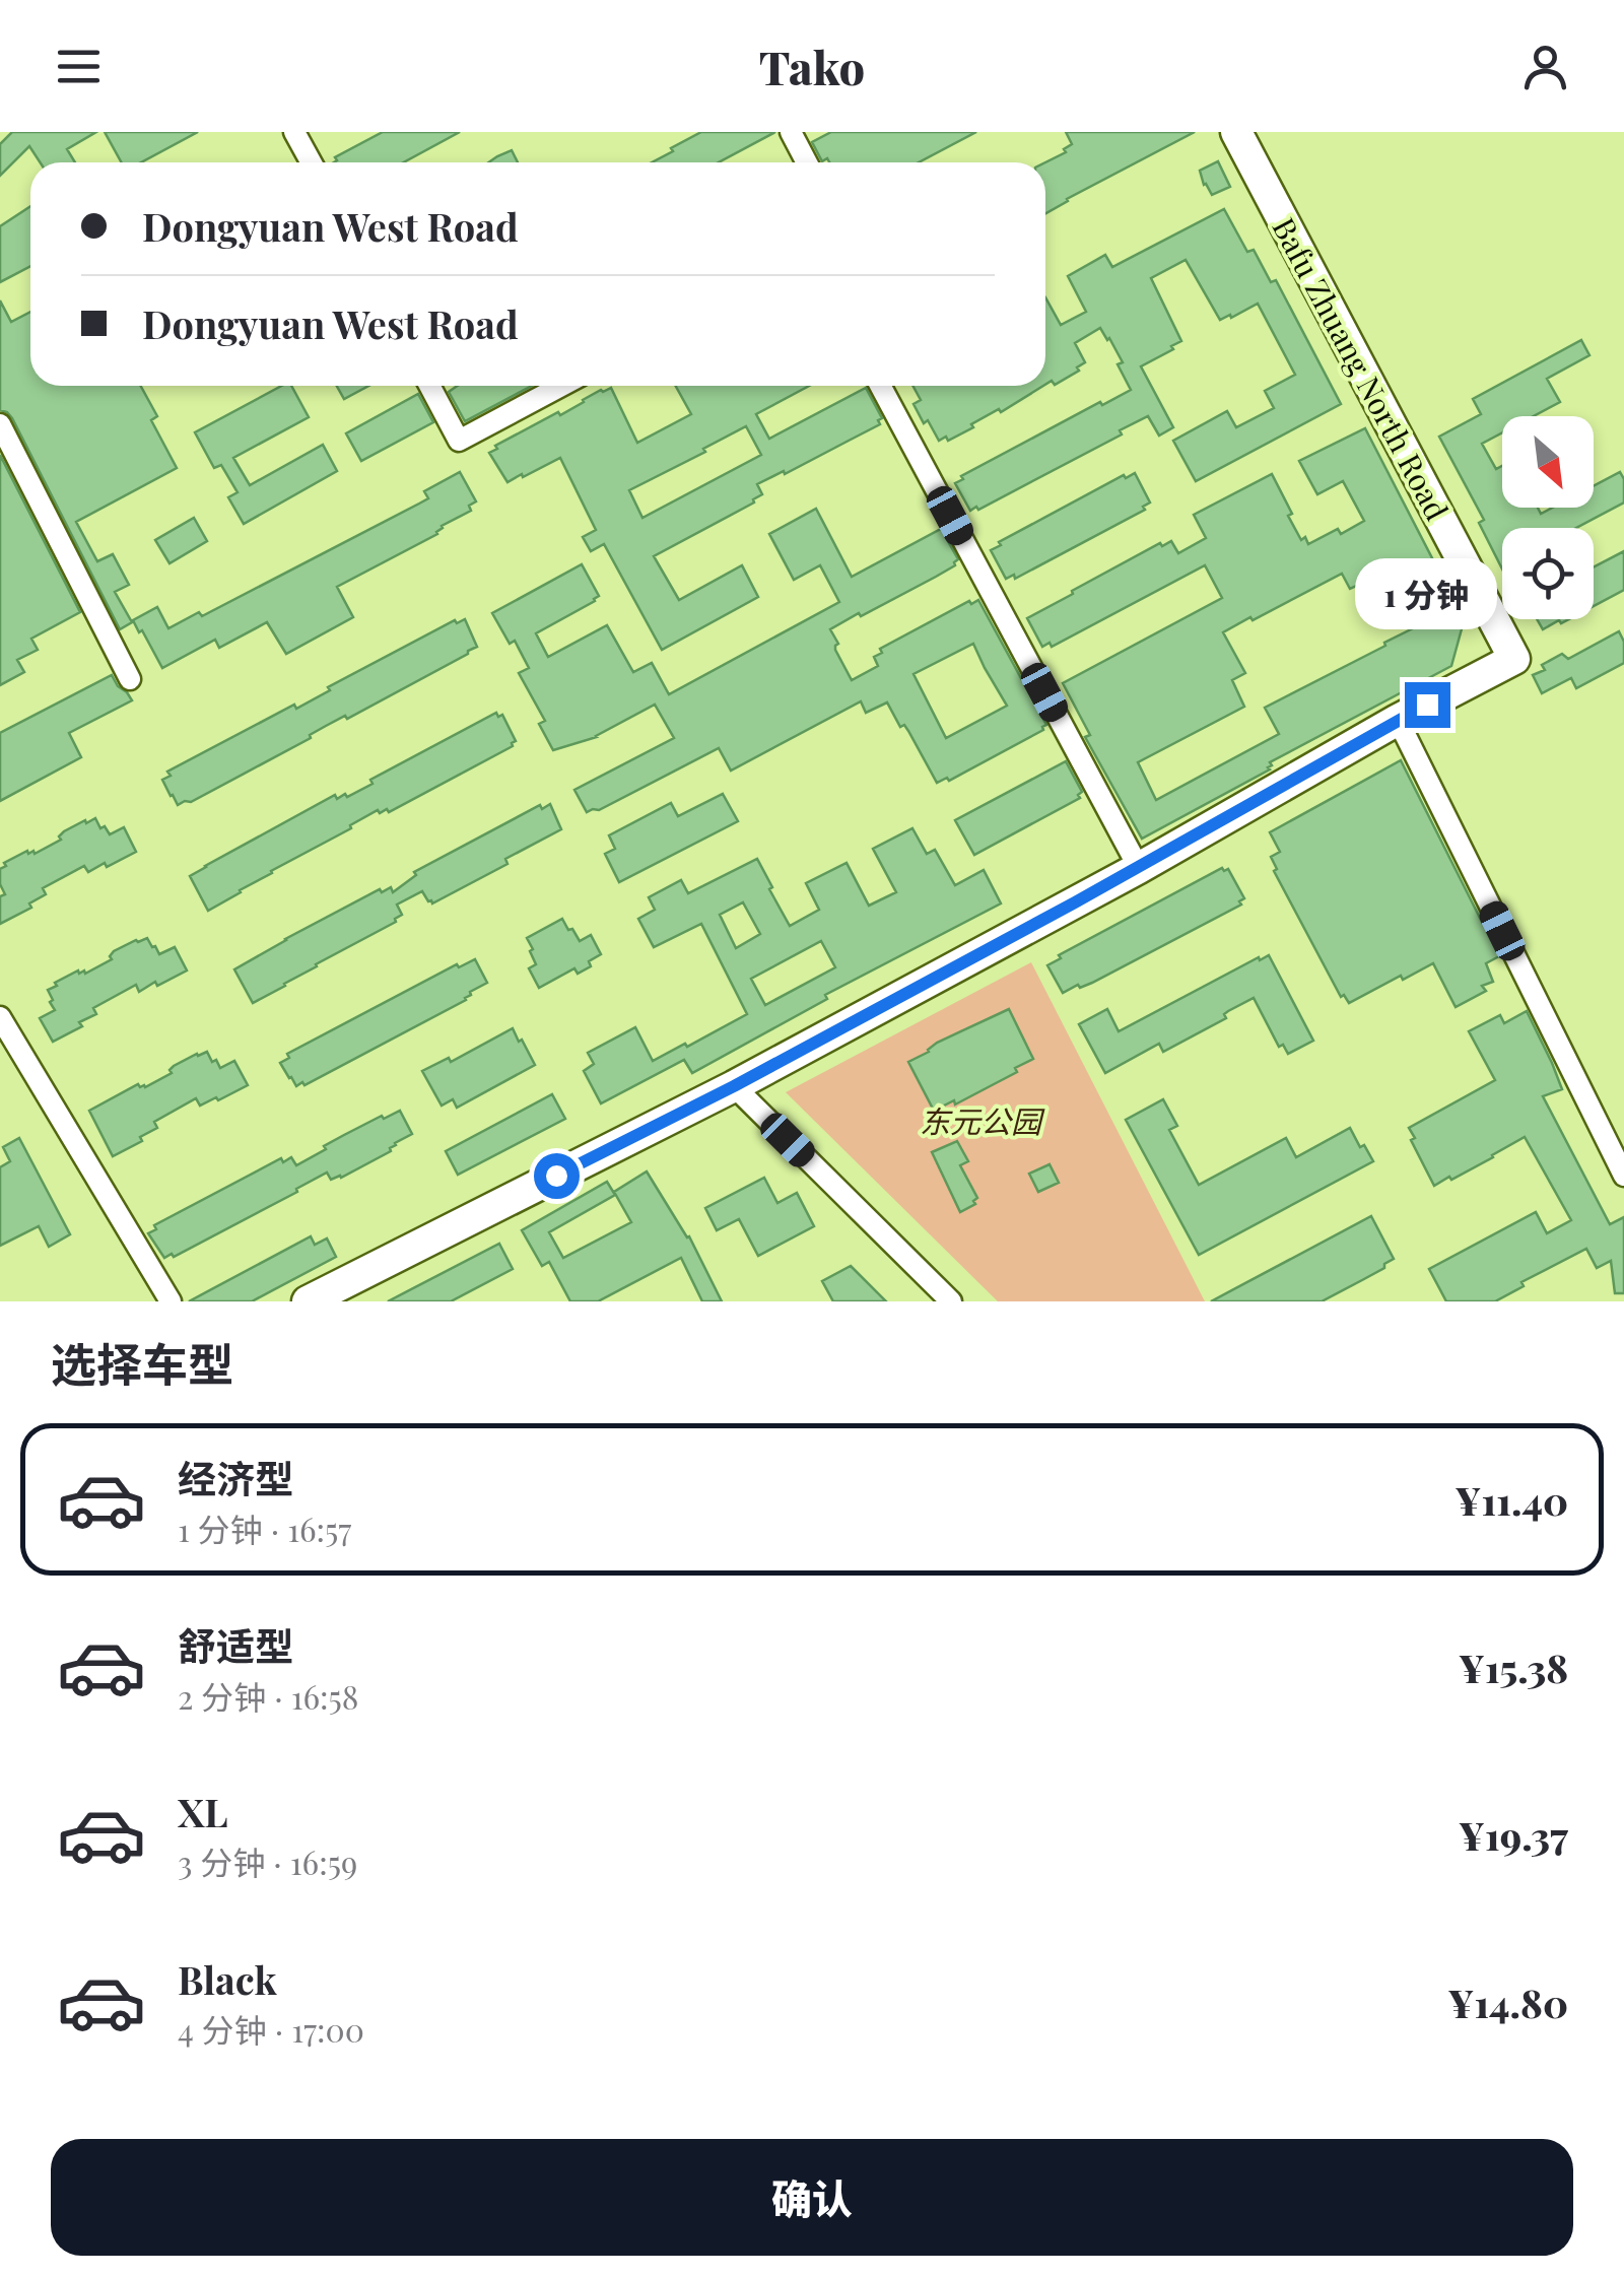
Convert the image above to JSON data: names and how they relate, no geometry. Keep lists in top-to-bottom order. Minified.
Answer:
{"streets":{"street":["Bafu Zhuang North Road"]},"parks":["东元公园"],"north":"bottom right","page":{"header":"Tako","banner":["Dongyuan West Road","Dongyuan West Road"],"bubble":"1 分钟","heading":"选择车型","list":[{"name":"经济型","note":"1 分钟 · 16:57","value":"¥11.40"},{"name":"舒适型","note":"2 分钟 · 16:58","value":"¥15.38"},{"name":"XL","note":"3 分钟 · 16:59","value":"¥19.37"},{"name":"Black","note":"4 分钟 · 17:00","value":"¥14.80"}],"buttons":"确认"}}
